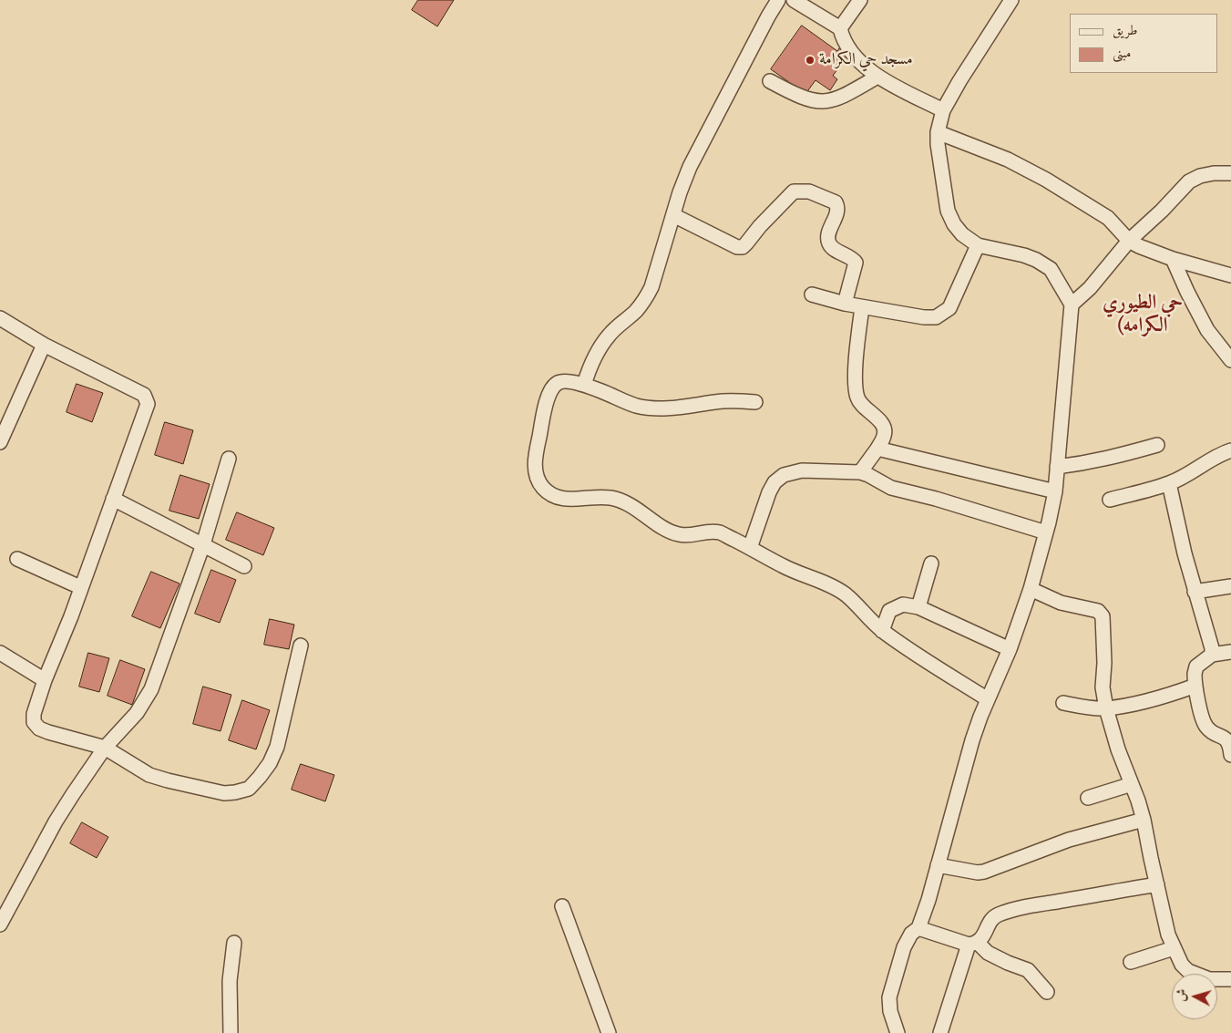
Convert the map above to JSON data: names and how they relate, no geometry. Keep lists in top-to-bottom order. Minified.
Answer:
{"districts":["حي الطيوري (الكرامه"],"places":["مسجد حي الكرامة"],"legend":["طريق","مبنى"],"north":"left"}
